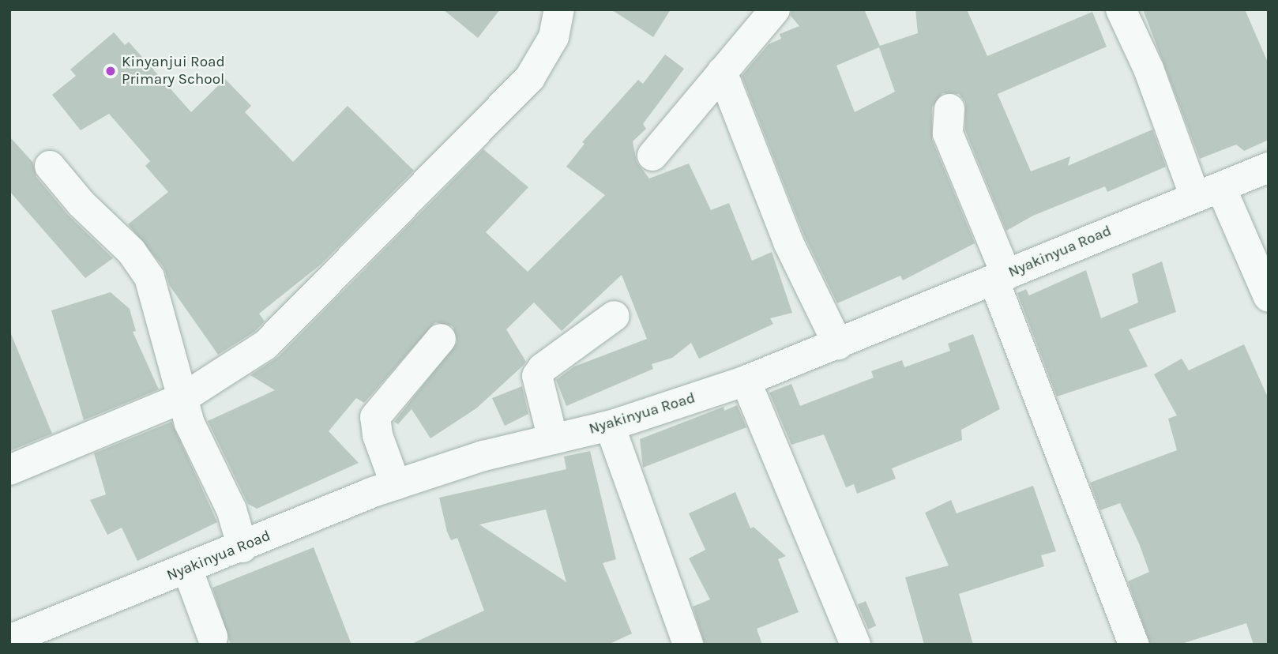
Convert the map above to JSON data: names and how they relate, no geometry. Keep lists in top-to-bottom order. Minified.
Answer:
{"streets":{"street":["Nyakinyua Road"]},"places":["Kinyanjui Road Primary School"]}
